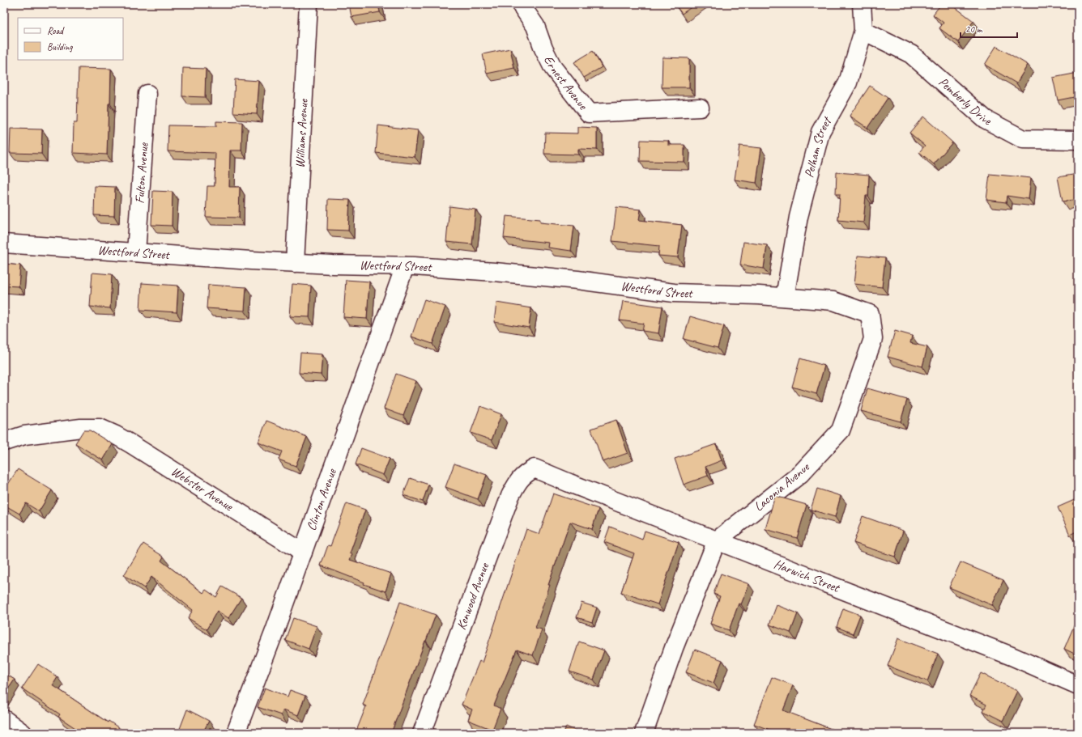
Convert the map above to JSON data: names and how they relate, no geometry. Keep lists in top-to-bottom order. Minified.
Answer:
{"streets":{"street":["Ernest Avenue","Pemberly Drive","Williams Avenue","Pelham Street","Fulton Avenue","Westford Street","Laconia Avenue","Webster Avenue","Clinton Avenue","Harwich Street","Kenwood Avenue"]},"crossings":[["Pemberly Drive","Pelham Street"],["Williams Avenue","Westford Street"],["Pelham Street","Westford Street"],["Pelham Street","Laconia Avenue"],["Fulton Avenue","Westford Street"],["Westford Street","Laconia Avenue"],["Westford Street","Clinton Avenue"],["Laconia Avenue","Harwich Street"],["Webster Avenue","Clinton Avenue"],["Harwich Street","Kenwood Avenue"]],"legend":["Road","Building"],"scale_bar":"20 m"}
